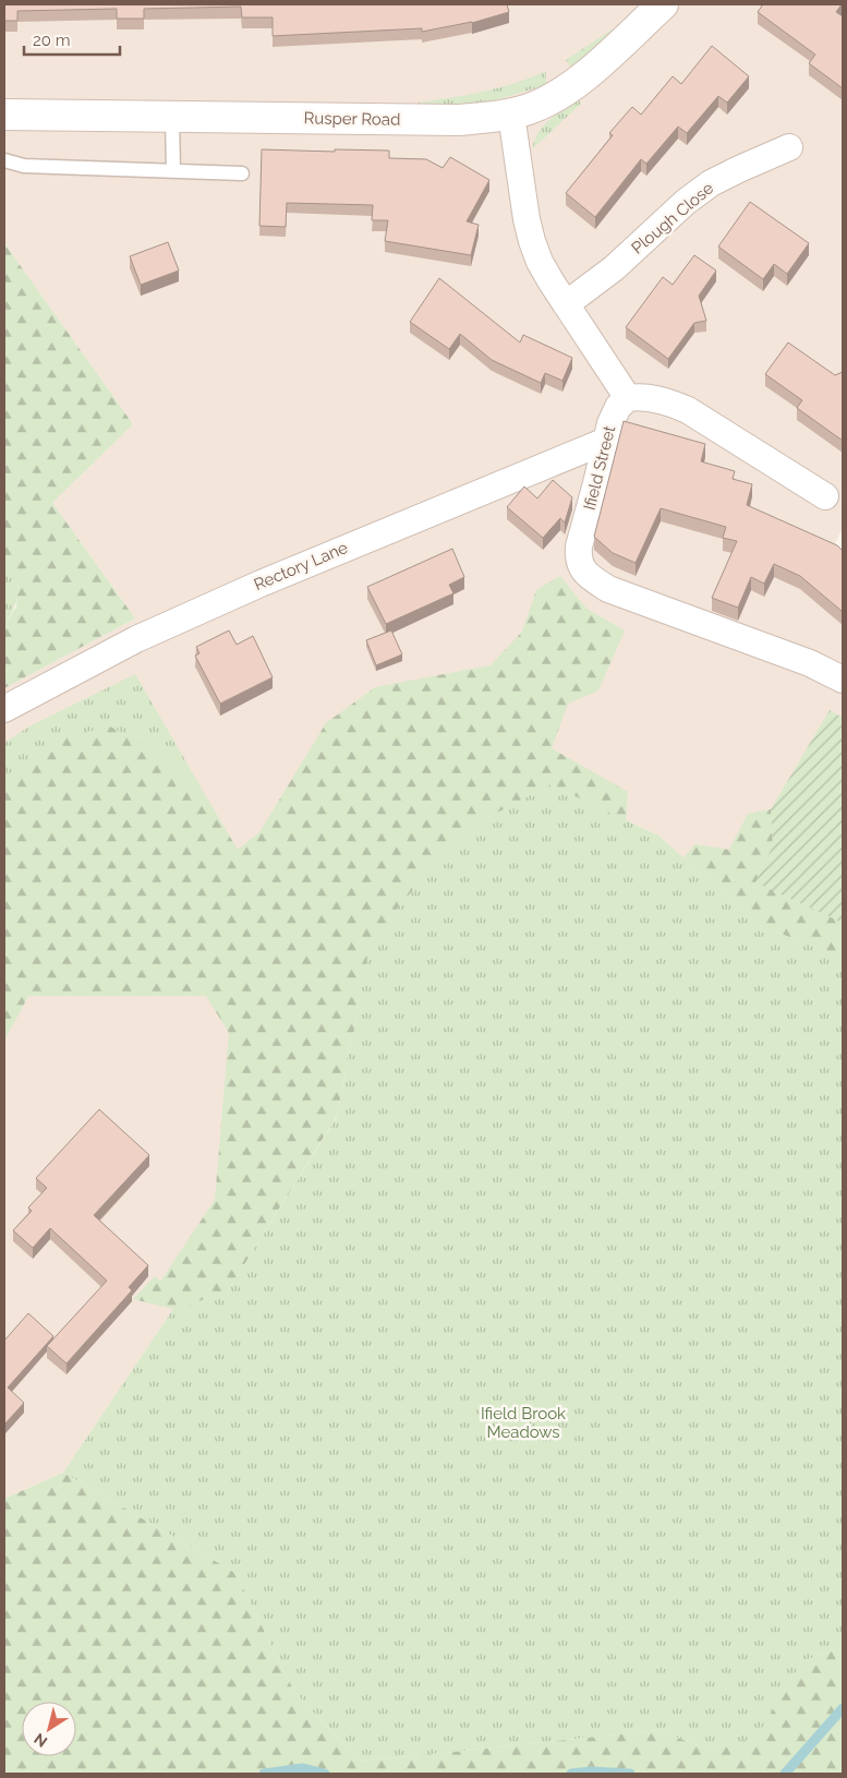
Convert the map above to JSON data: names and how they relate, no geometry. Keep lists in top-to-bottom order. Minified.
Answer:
{"streets":{"street":["Rusper Road","Plough Close","Ifield Street","Rectory Lane"]},"crossings":[["Ifield Street","Rectory Lane"]],"parks":["Ifield Brook Meadows"],"scale_bar":"20 m","north":"bottom left"}
